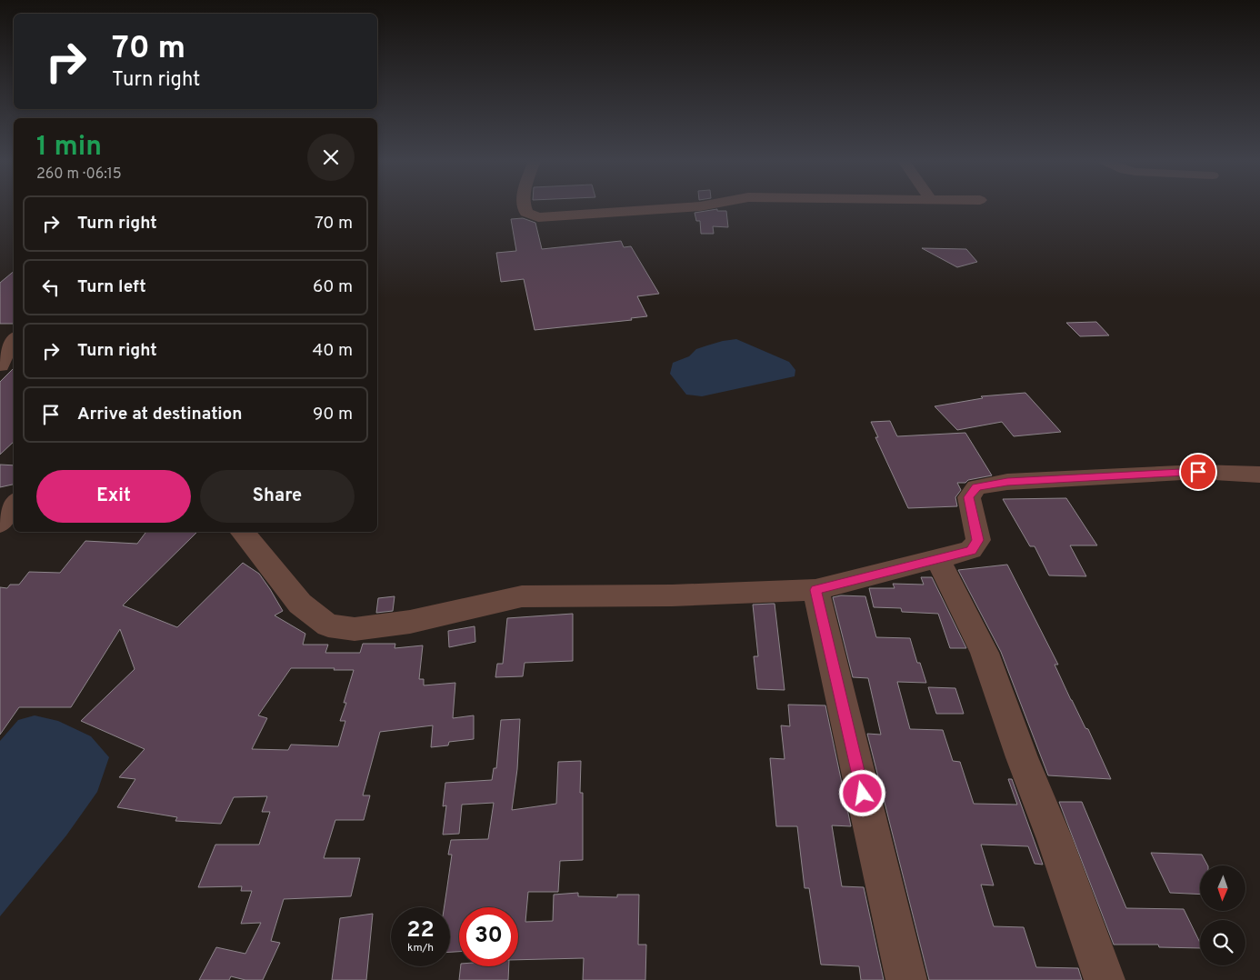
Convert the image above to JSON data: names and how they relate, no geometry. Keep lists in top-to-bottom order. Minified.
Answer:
{"north":"bottom","page":{"turn":["70 m","Turn right"],"heading":["1 min","260 m · 06:15"],"list":[{"name":"Turn right","value":"70 m"},{"name":"Turn left","value":"60 m"},{"name":"Turn right","value":"40 m"},{"name":"Arrive at destination","value":"90 m"}],"buttons":["Exit","Share"],"speed":"22 km/h","limit":"30"}}
